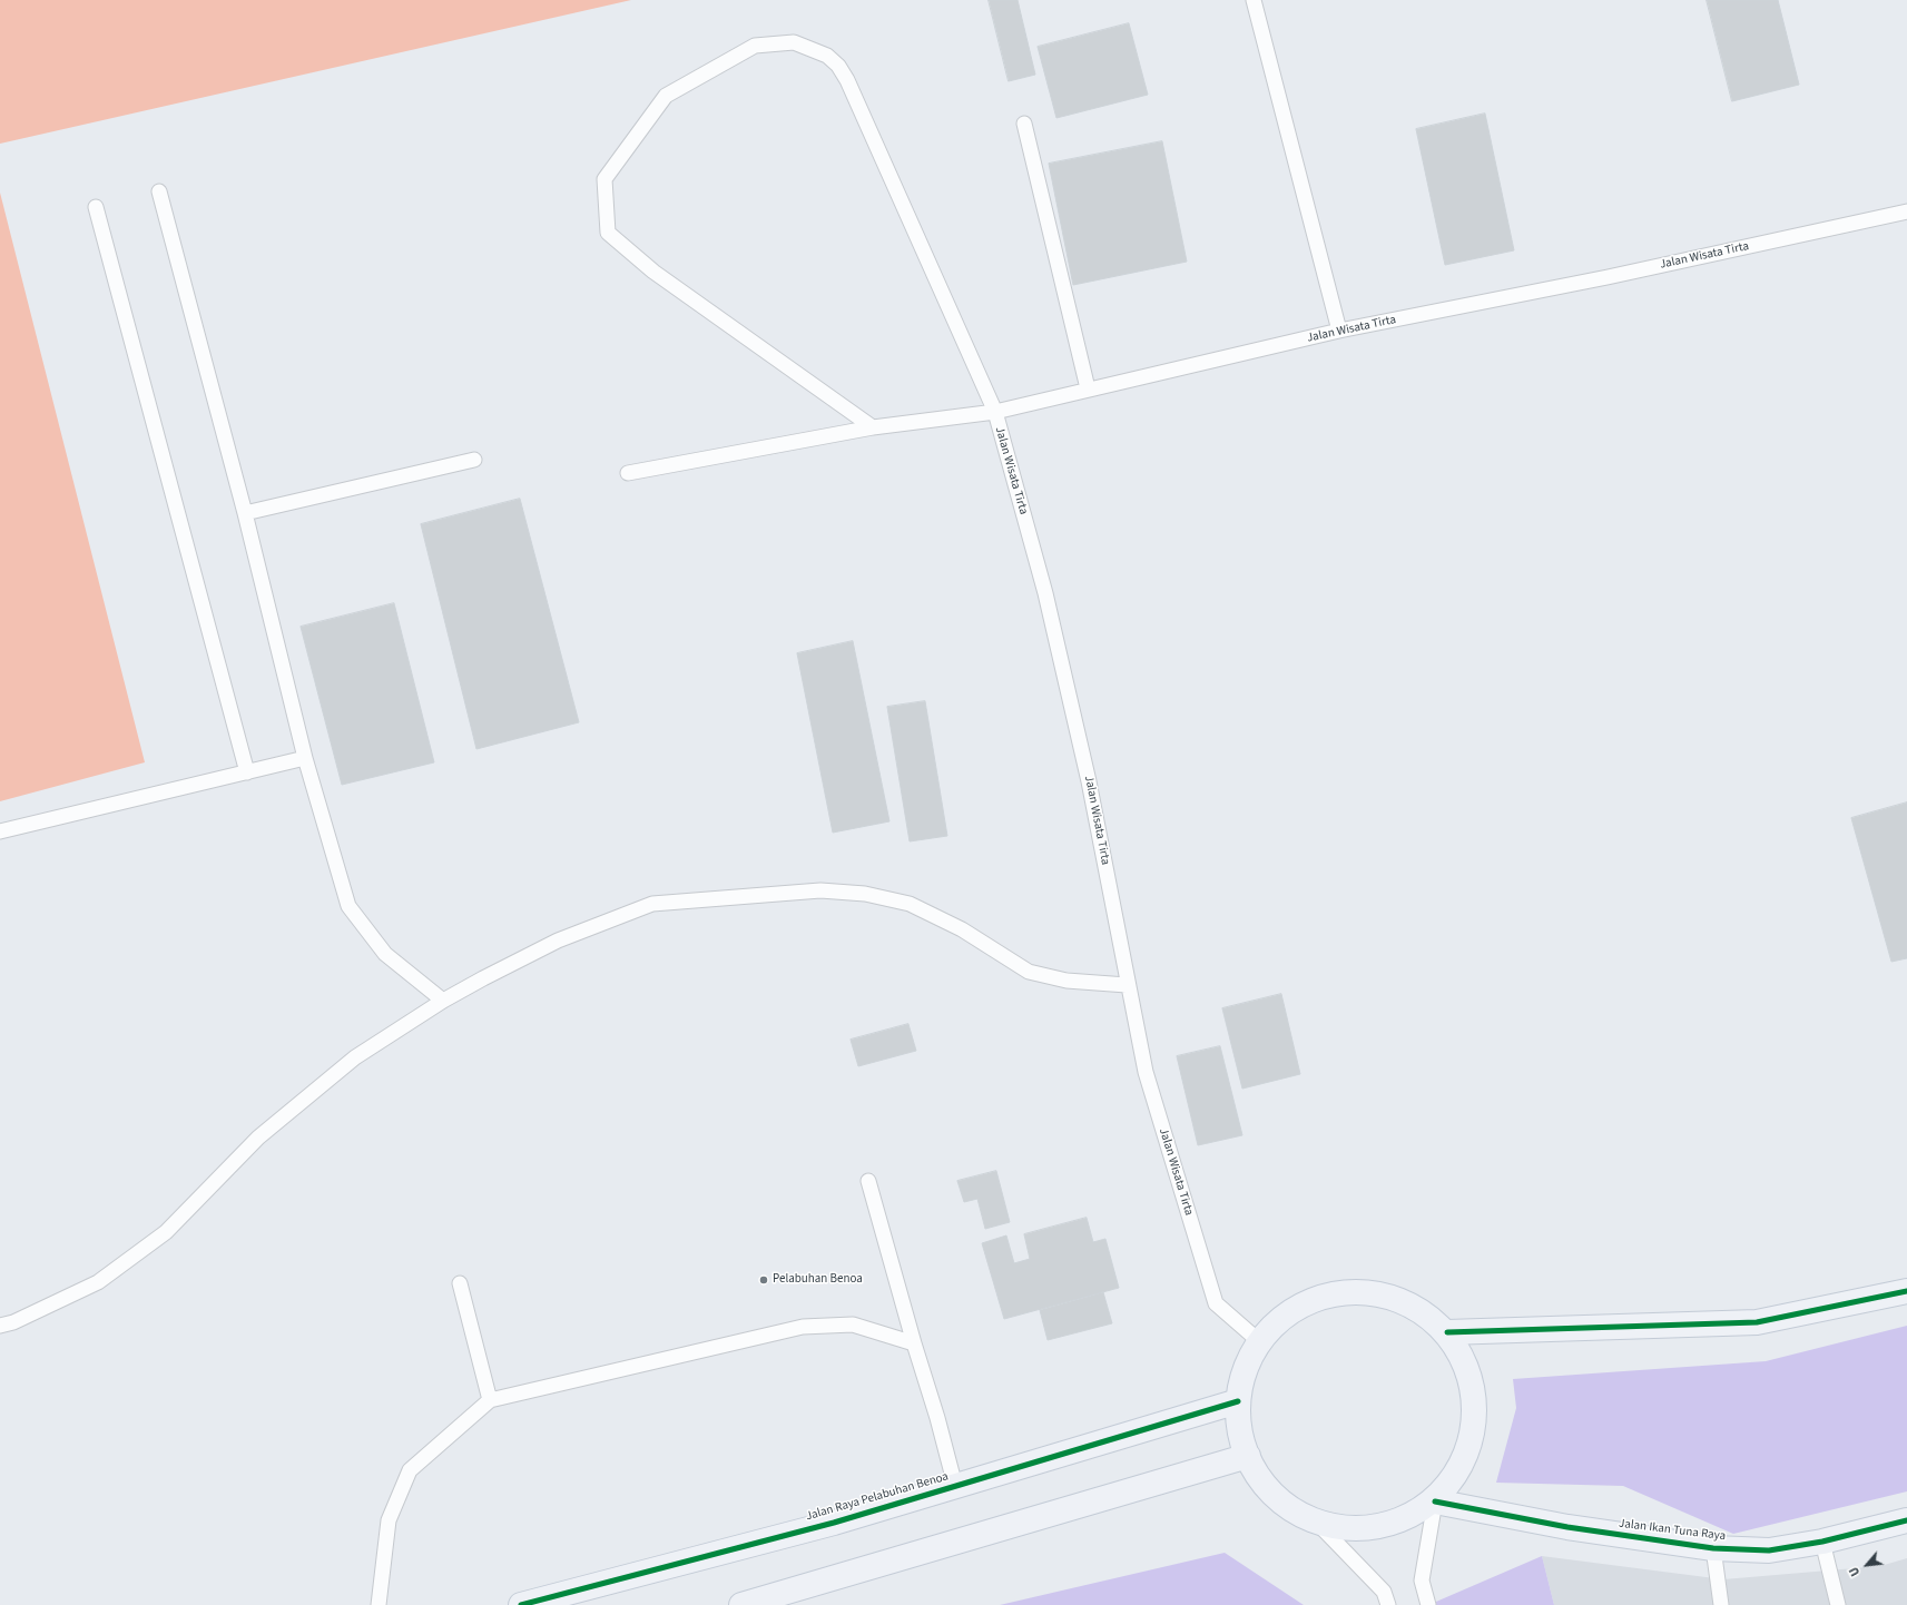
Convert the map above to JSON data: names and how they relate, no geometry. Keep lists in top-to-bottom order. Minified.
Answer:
{"streets":{"street":["Jalan Raya Pelabuhan Benoa","Jalan Ikan Tuna Raya"],"lane":["Jalan Wisata Tirta"]},"places":["Pelabuhan Benoa"],"north":"bottom left"}
